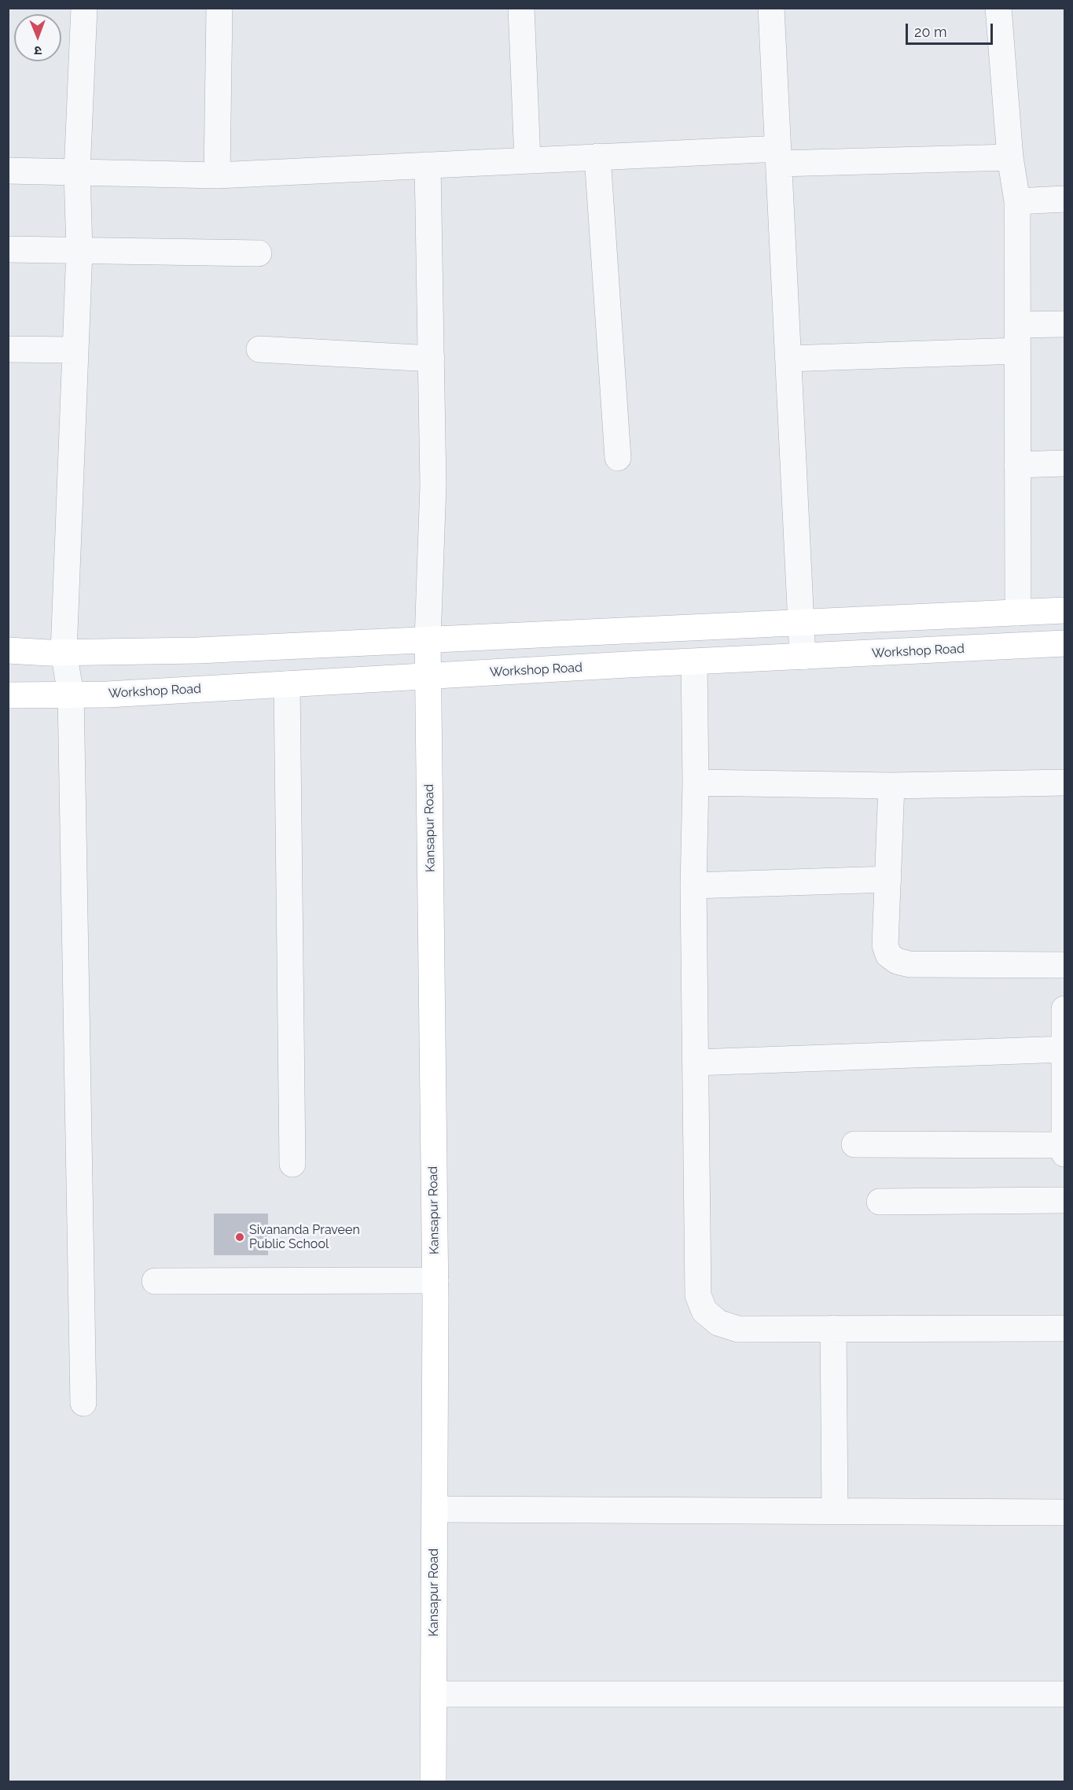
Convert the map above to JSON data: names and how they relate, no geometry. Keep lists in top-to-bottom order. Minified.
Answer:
{"streets":{"main road":["Workshop Road","Kansapur Road"]},"crossings":[["Workshop Road","Kansapur Road"]],"places":["Sivananda Praveen Public School"],"scale_bar":"20 m","north":"bottom"}
